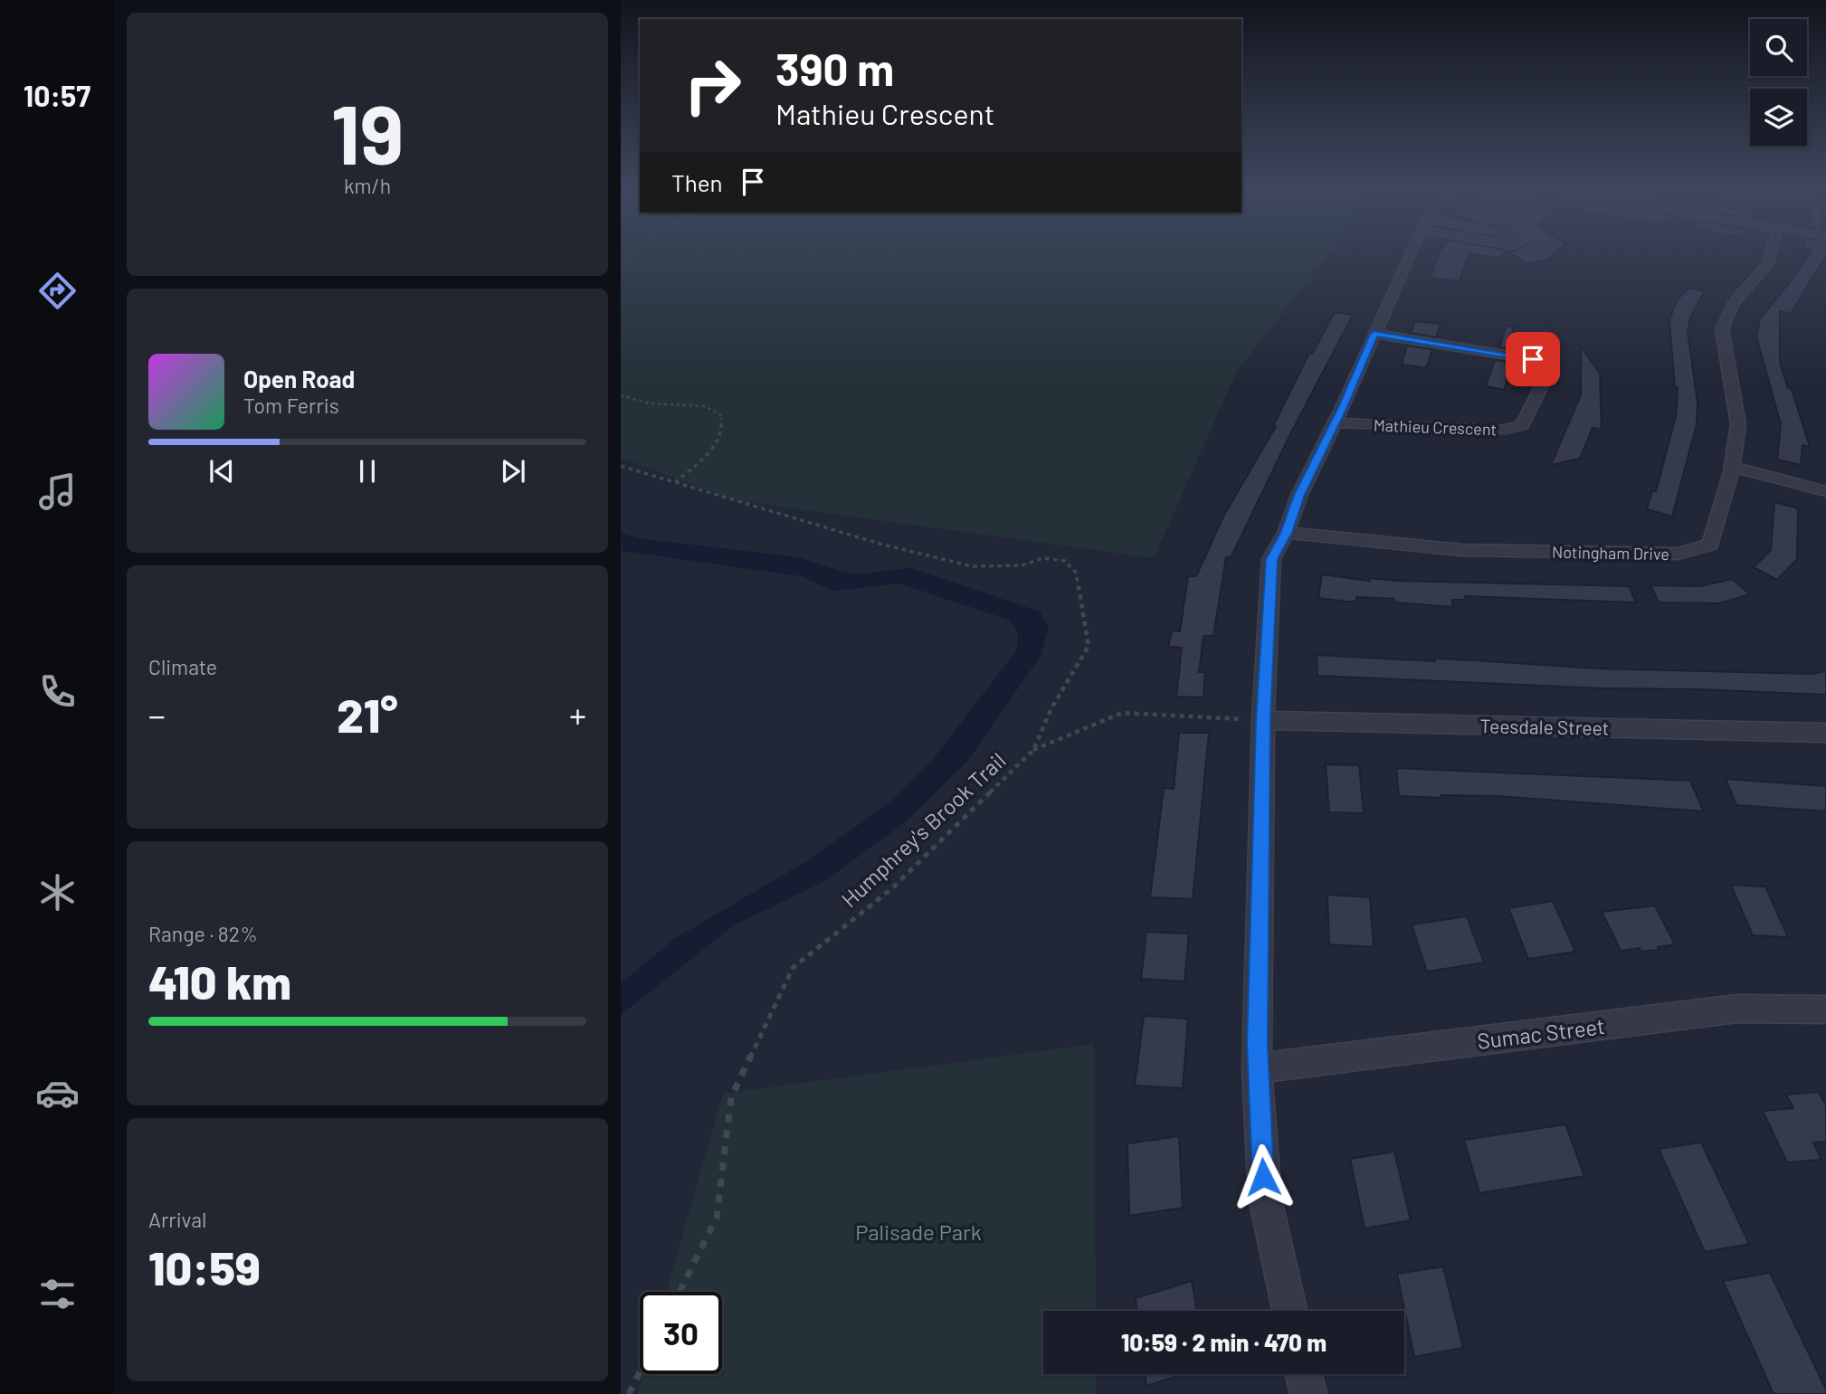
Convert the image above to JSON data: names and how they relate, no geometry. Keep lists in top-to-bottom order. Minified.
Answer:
{"streets":{"street":["Mathieu Crescent","Notingham Drive","Teesdale Street","Sumac Street"],"path":["Humphrey's Brook Trail"]},"crossings":[["Teesdale Street","Humphrey's Brook Trail"]],"parks":["Palisade Park"],"page":{"tabs":"10:57","tile":[["19","km/h"],"Climate",["Range · 82%","410 km"],["Arrival","10:59"]],"turn":["390 m","Mathieu Crescent"],"then":"Then","song":["Open Road","Tom Ferris"],"heat":["−","21°","+"],"limit":"30","trip":"10:59 · 2 min · 470 m"}}
